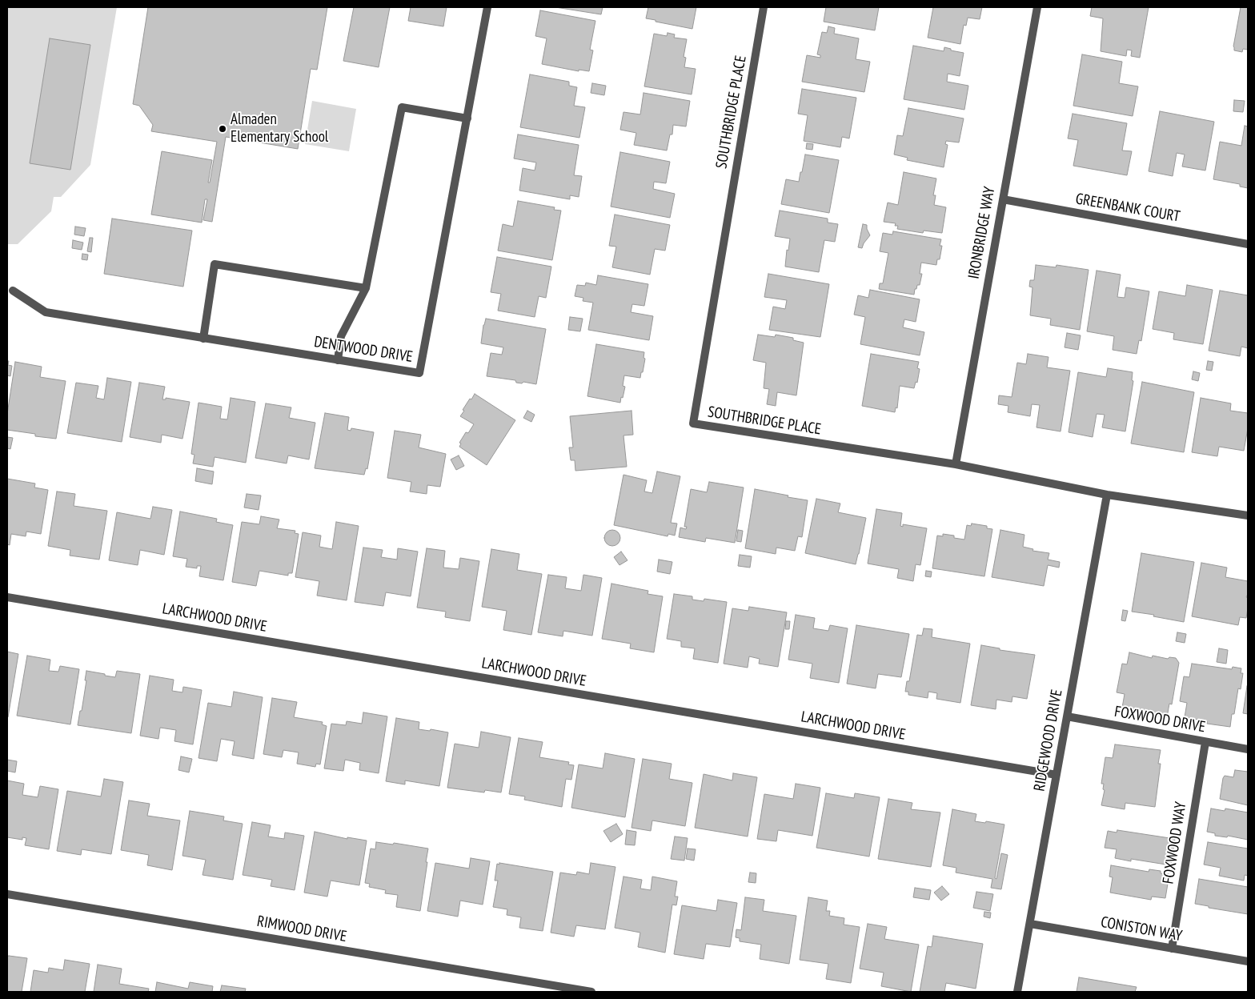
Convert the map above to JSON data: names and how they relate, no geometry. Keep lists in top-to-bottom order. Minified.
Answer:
{"streets":{"street":["SOUTHBRIDGE PLACE","GREENBANK COURT","IRONBRIDGE WAY","DENTWOOD DRIVE","LARCHWOOD DRIVE","FOXWOOD DRIVE","RIDGEWOOD DRIVE","FOXWOOD WAY","RIMWOOD DRIVE","CONISTON WAY"]},"crossings":[["SOUTHBRIDGE PLACE","IRONBRIDGE WAY"],["SOUTHBRIDGE PLACE","RIDGEWOOD DRIVE"],["GREENBANK COURT","IRONBRIDGE WAY"],["LARCHWOOD DRIVE","RIDGEWOOD DRIVE"],["FOXWOOD DRIVE","RIDGEWOOD DRIVE"],["FOXWOOD DRIVE","FOXWOOD WAY"],["RIDGEWOOD DRIVE","CONISTON WAY"],["FOXWOOD WAY","CONISTON WAY"]],"places":["Almaden Elementary School"]}
